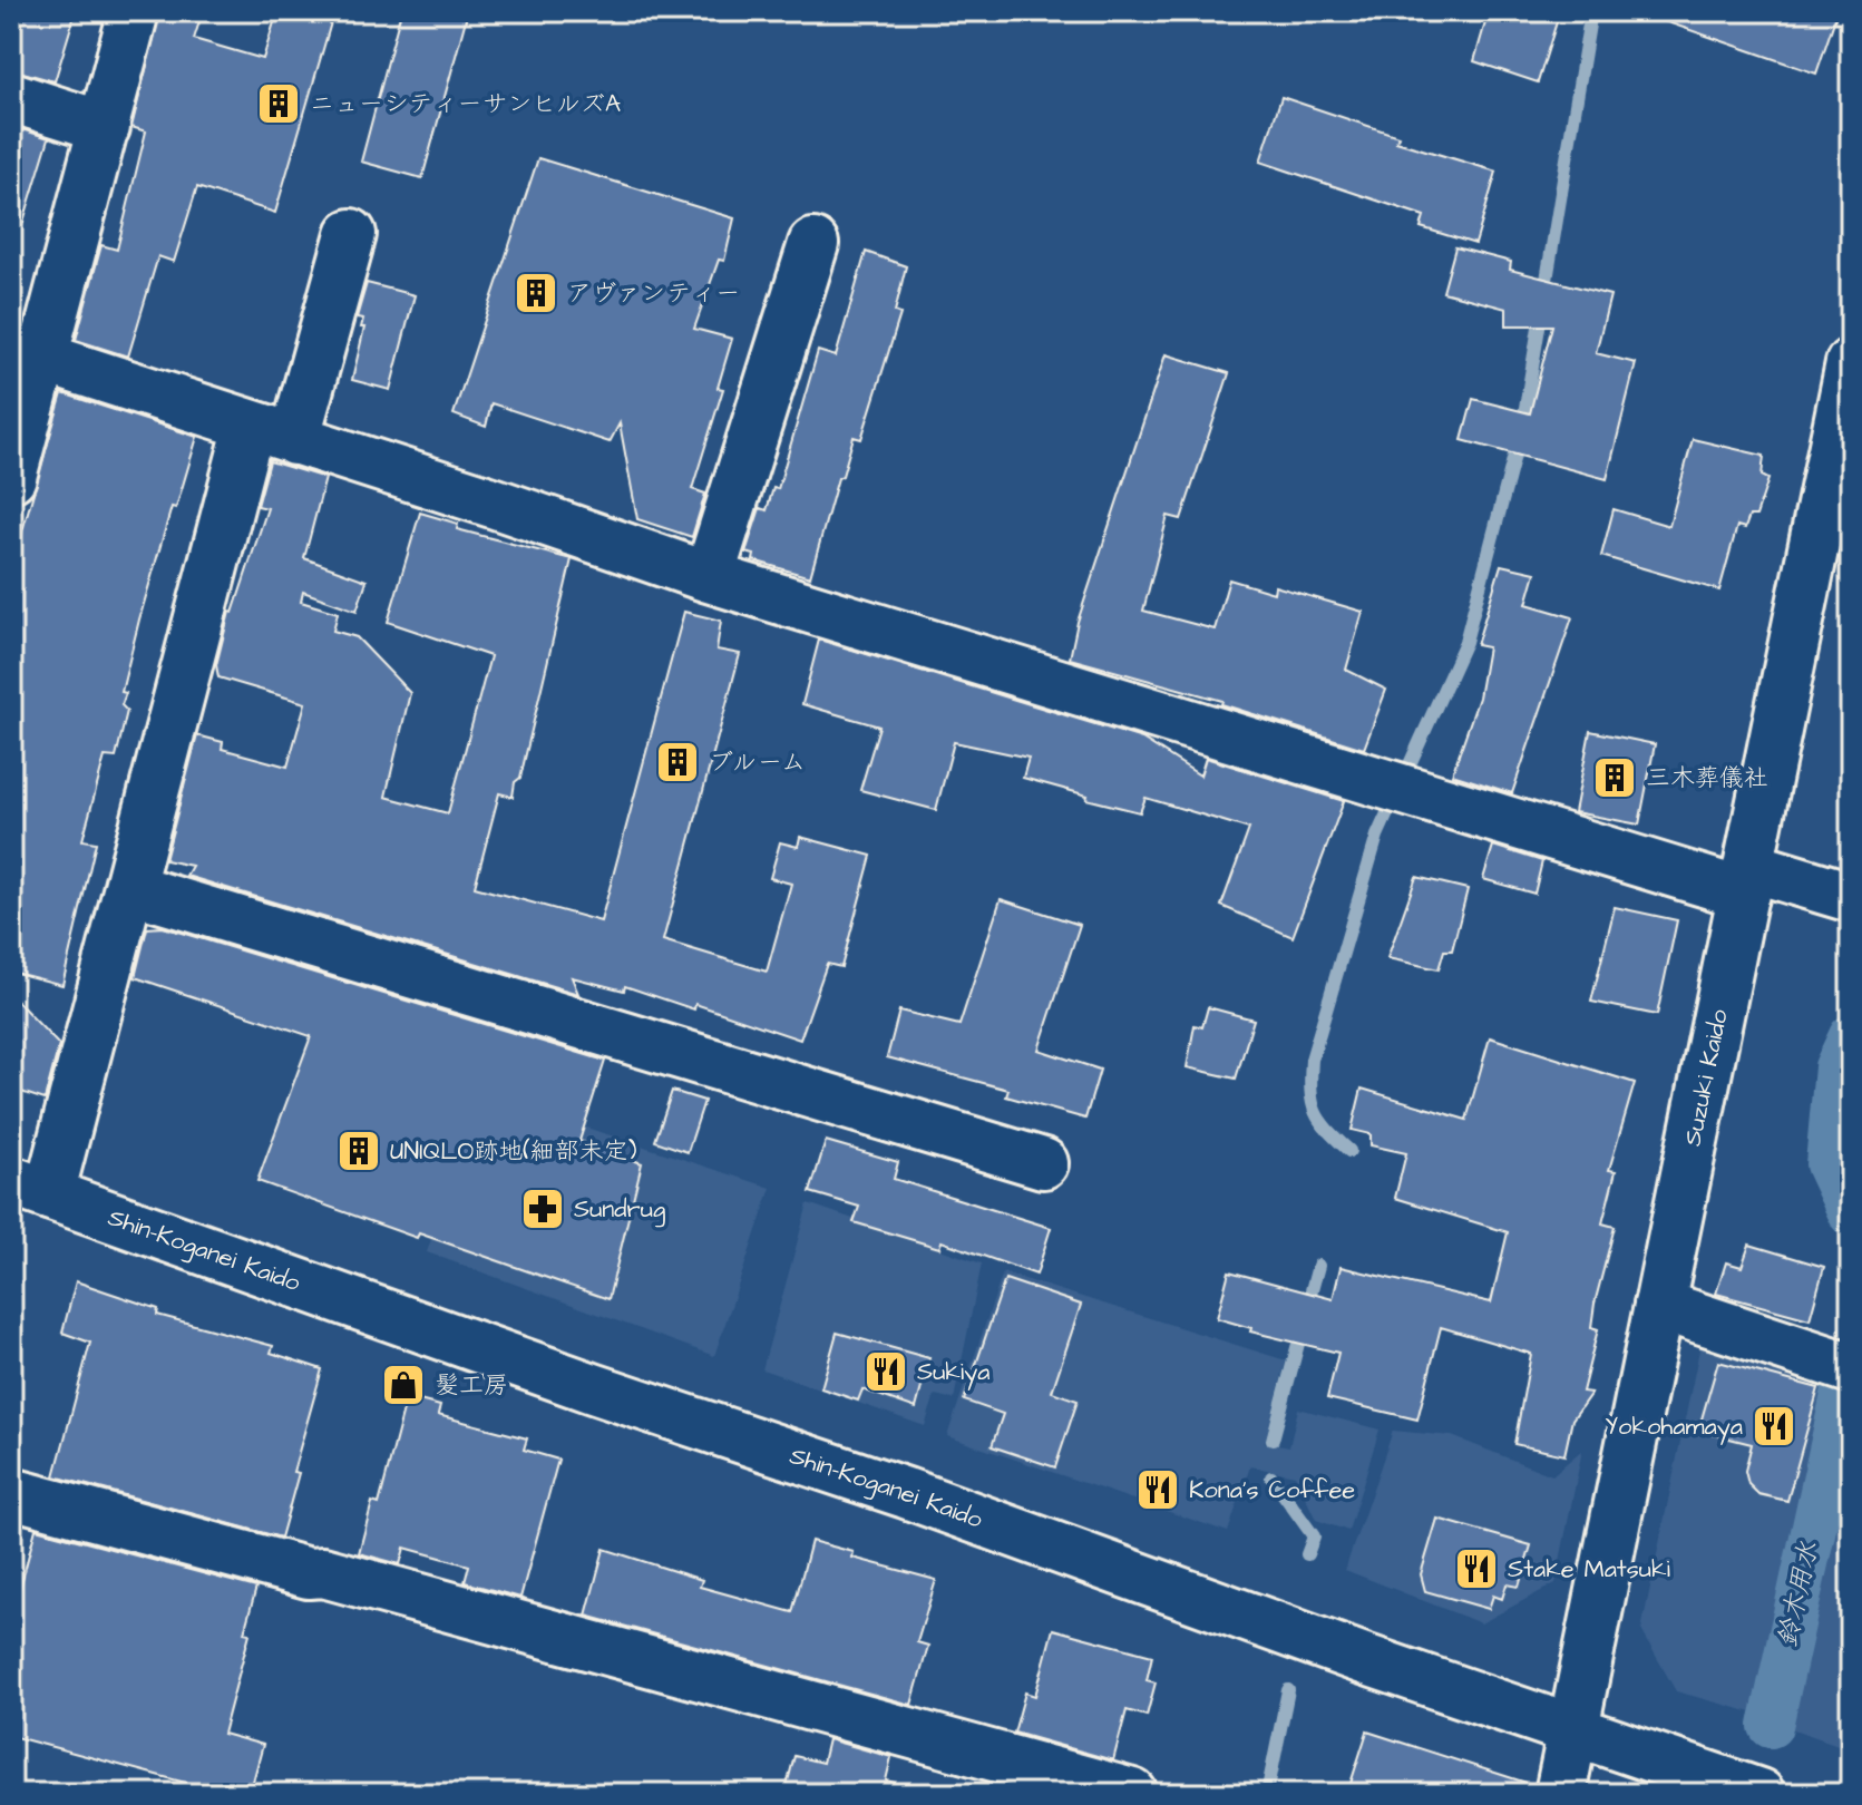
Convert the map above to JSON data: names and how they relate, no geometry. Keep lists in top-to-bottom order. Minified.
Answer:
{"streets":{"street":["Suzuki Kaido","Shin-Koganei Kaido"]},"crossings":[["Suzuki Kaido","Shin-Koganei Kaido"]],"water":["鈴木用水"],"places":{"building":["ニューシティーサンヒルズA","アヴァンティー","ブルーム","三木葬儀社","UNIQLO跡地(細部未定)"],"pharmacy":["Sundrug"],"restaurant":["Sukiya","Yokohamaya","Kona's Coffee","Stake Matsuki"],"shop":["髪工房"]}}
